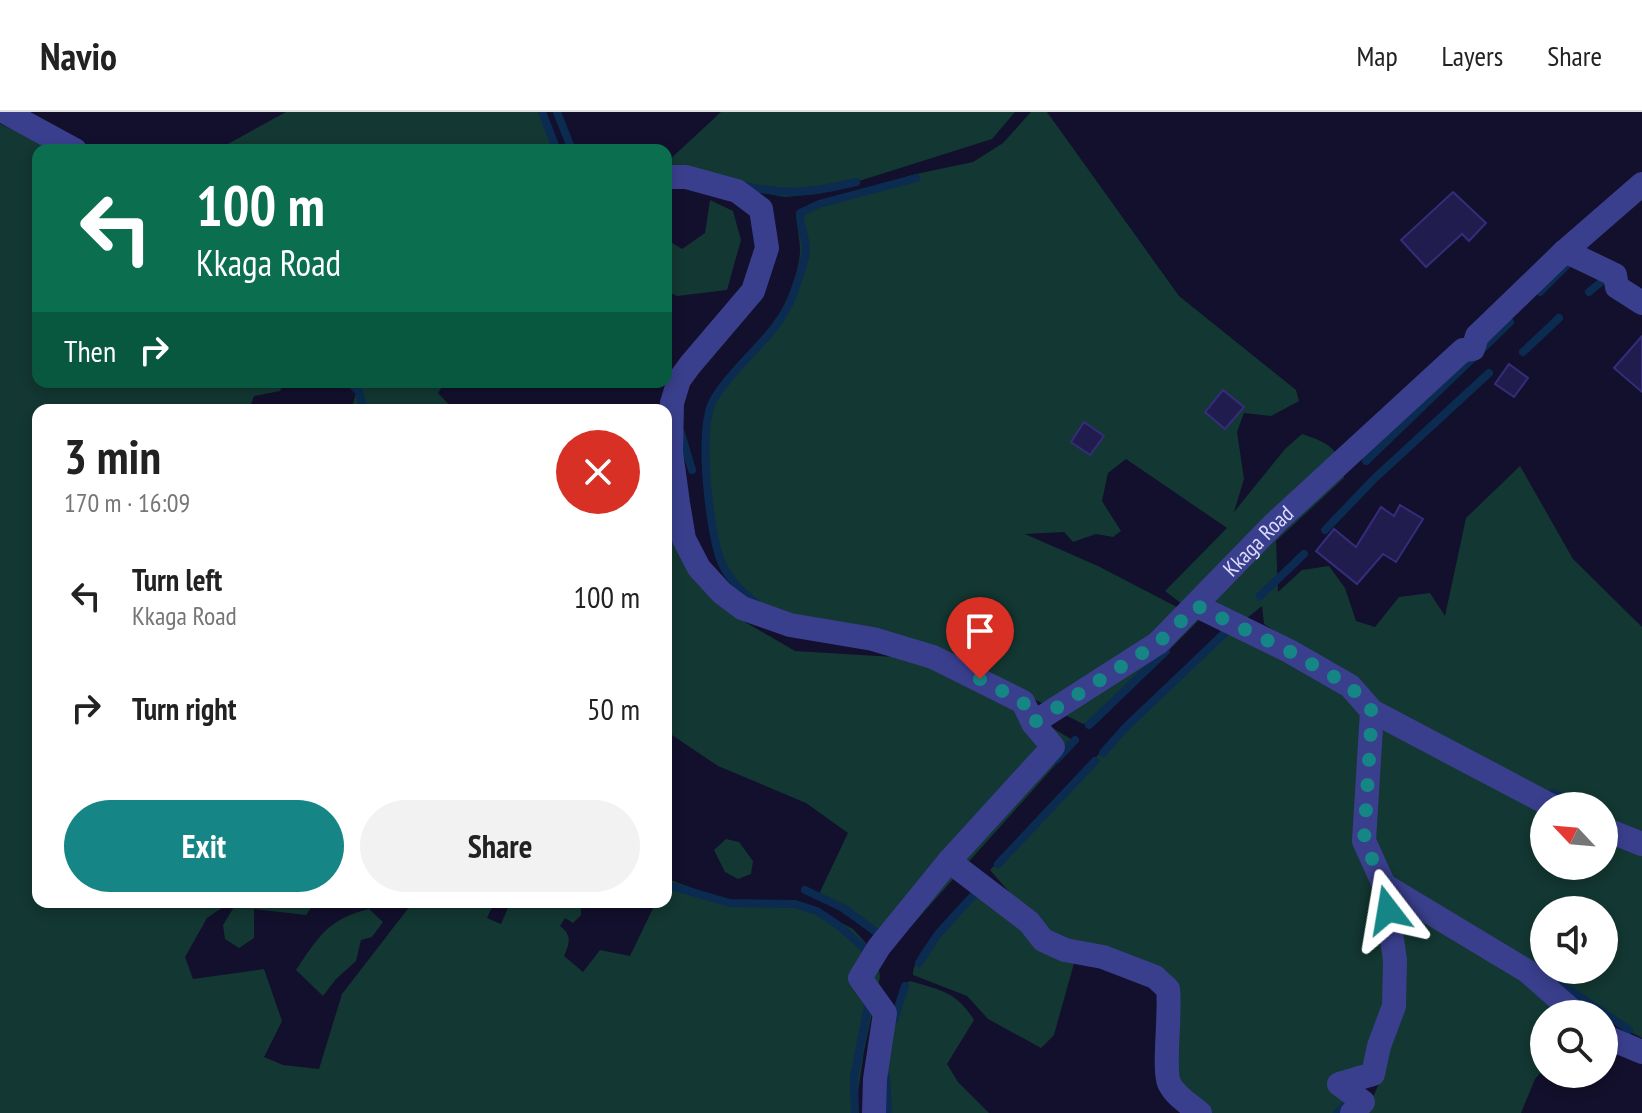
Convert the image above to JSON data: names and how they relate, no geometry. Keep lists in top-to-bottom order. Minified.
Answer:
{"streets":{"street":["Kkaga Road"]},"north":"top left","page":{"header":"Navio","nav":["Map","Layers","Share"],"turn":["100 m","Kkaga Road"],"then":"Then","heading":["3 min","170 m · 16:09"],"list":[{"name":"Turn left","note":"Kkaga Road","value":"100 m"},{"name":"Turn right","value":"50 m"}],"buttons":["Exit","Share"]}}
